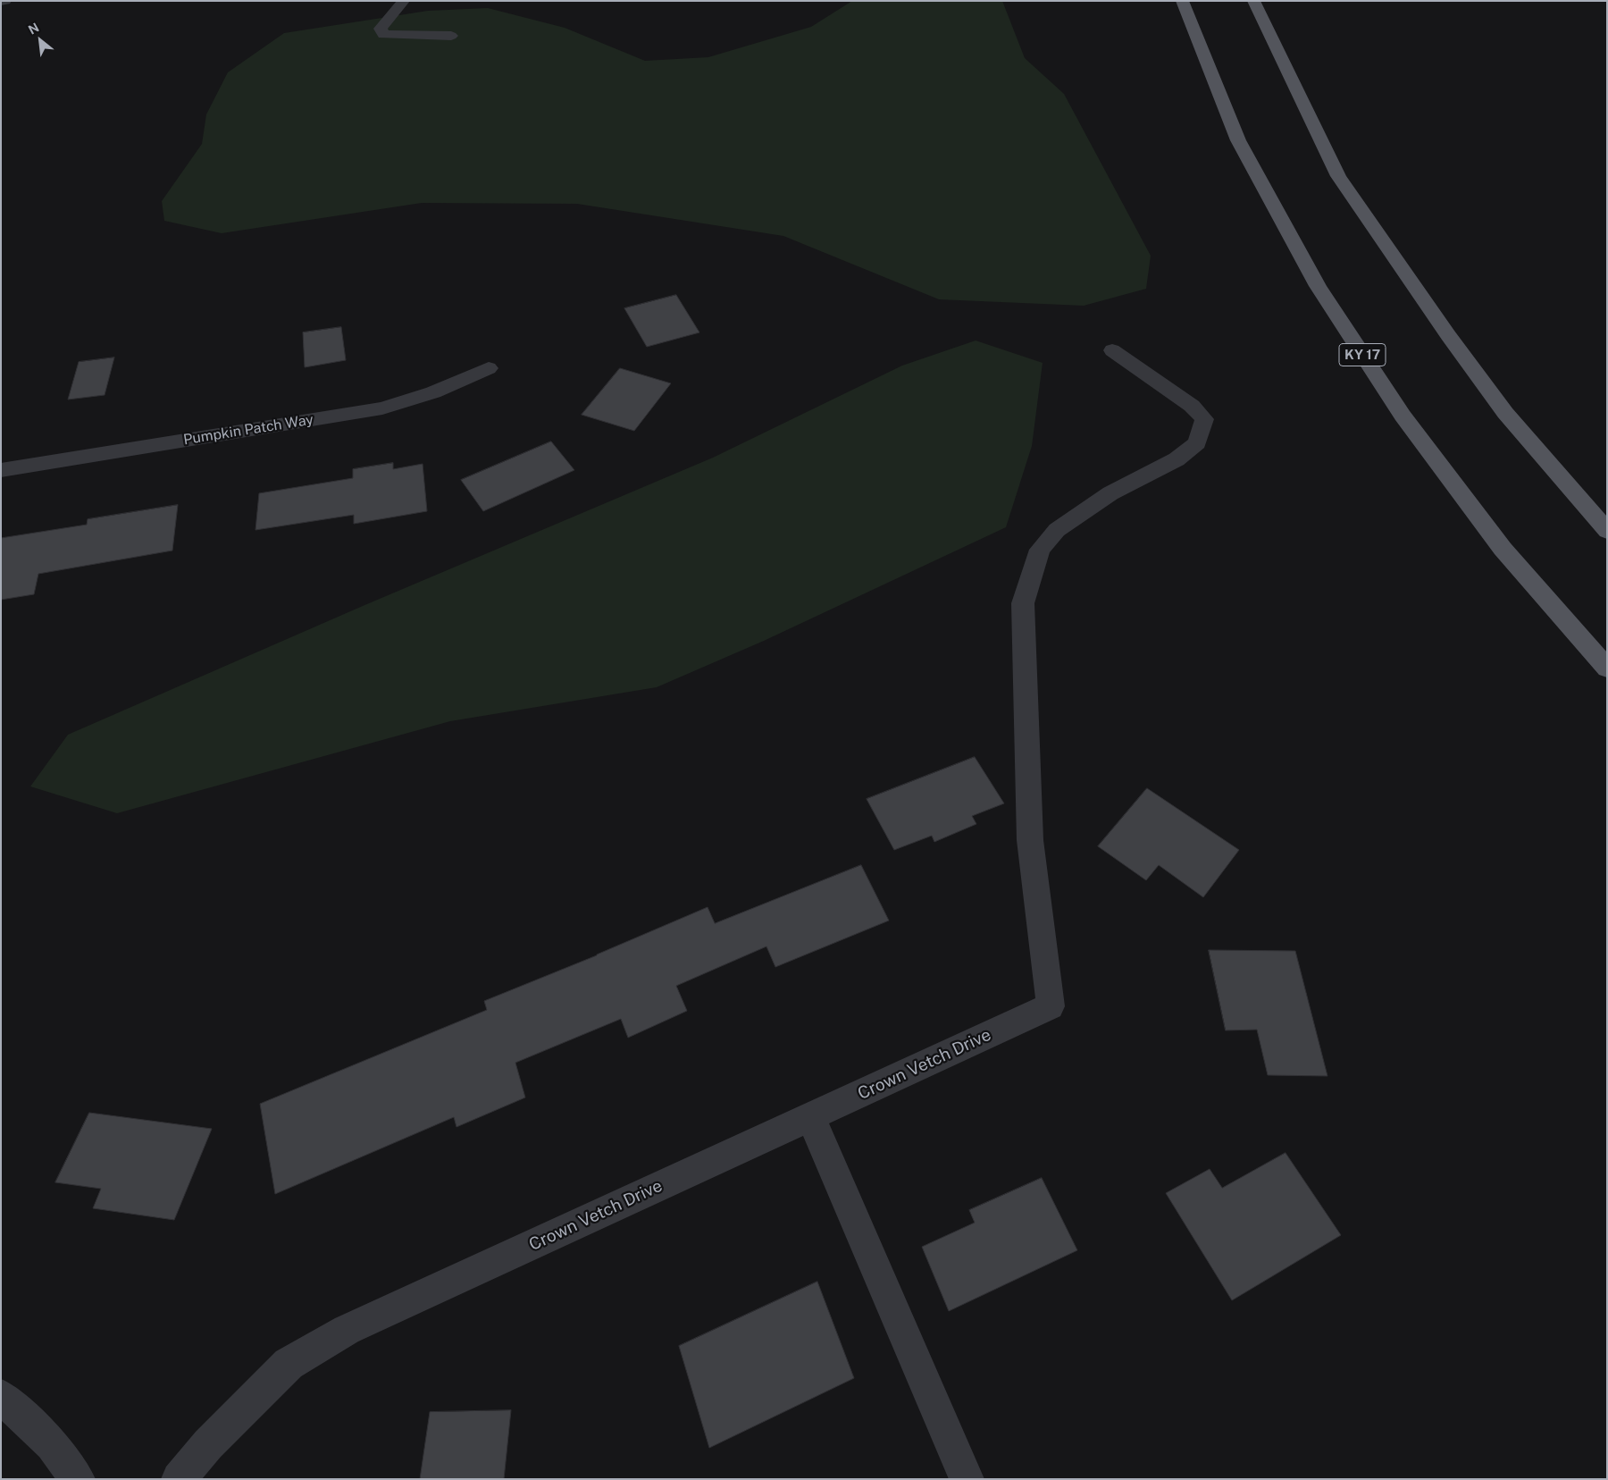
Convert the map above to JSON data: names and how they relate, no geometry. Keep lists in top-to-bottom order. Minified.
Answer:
{"streets":{"main road":["KY 17"],"street":["Pumpkin Patch Way","Crown Vetch Drive"]},"north":"top left"}
